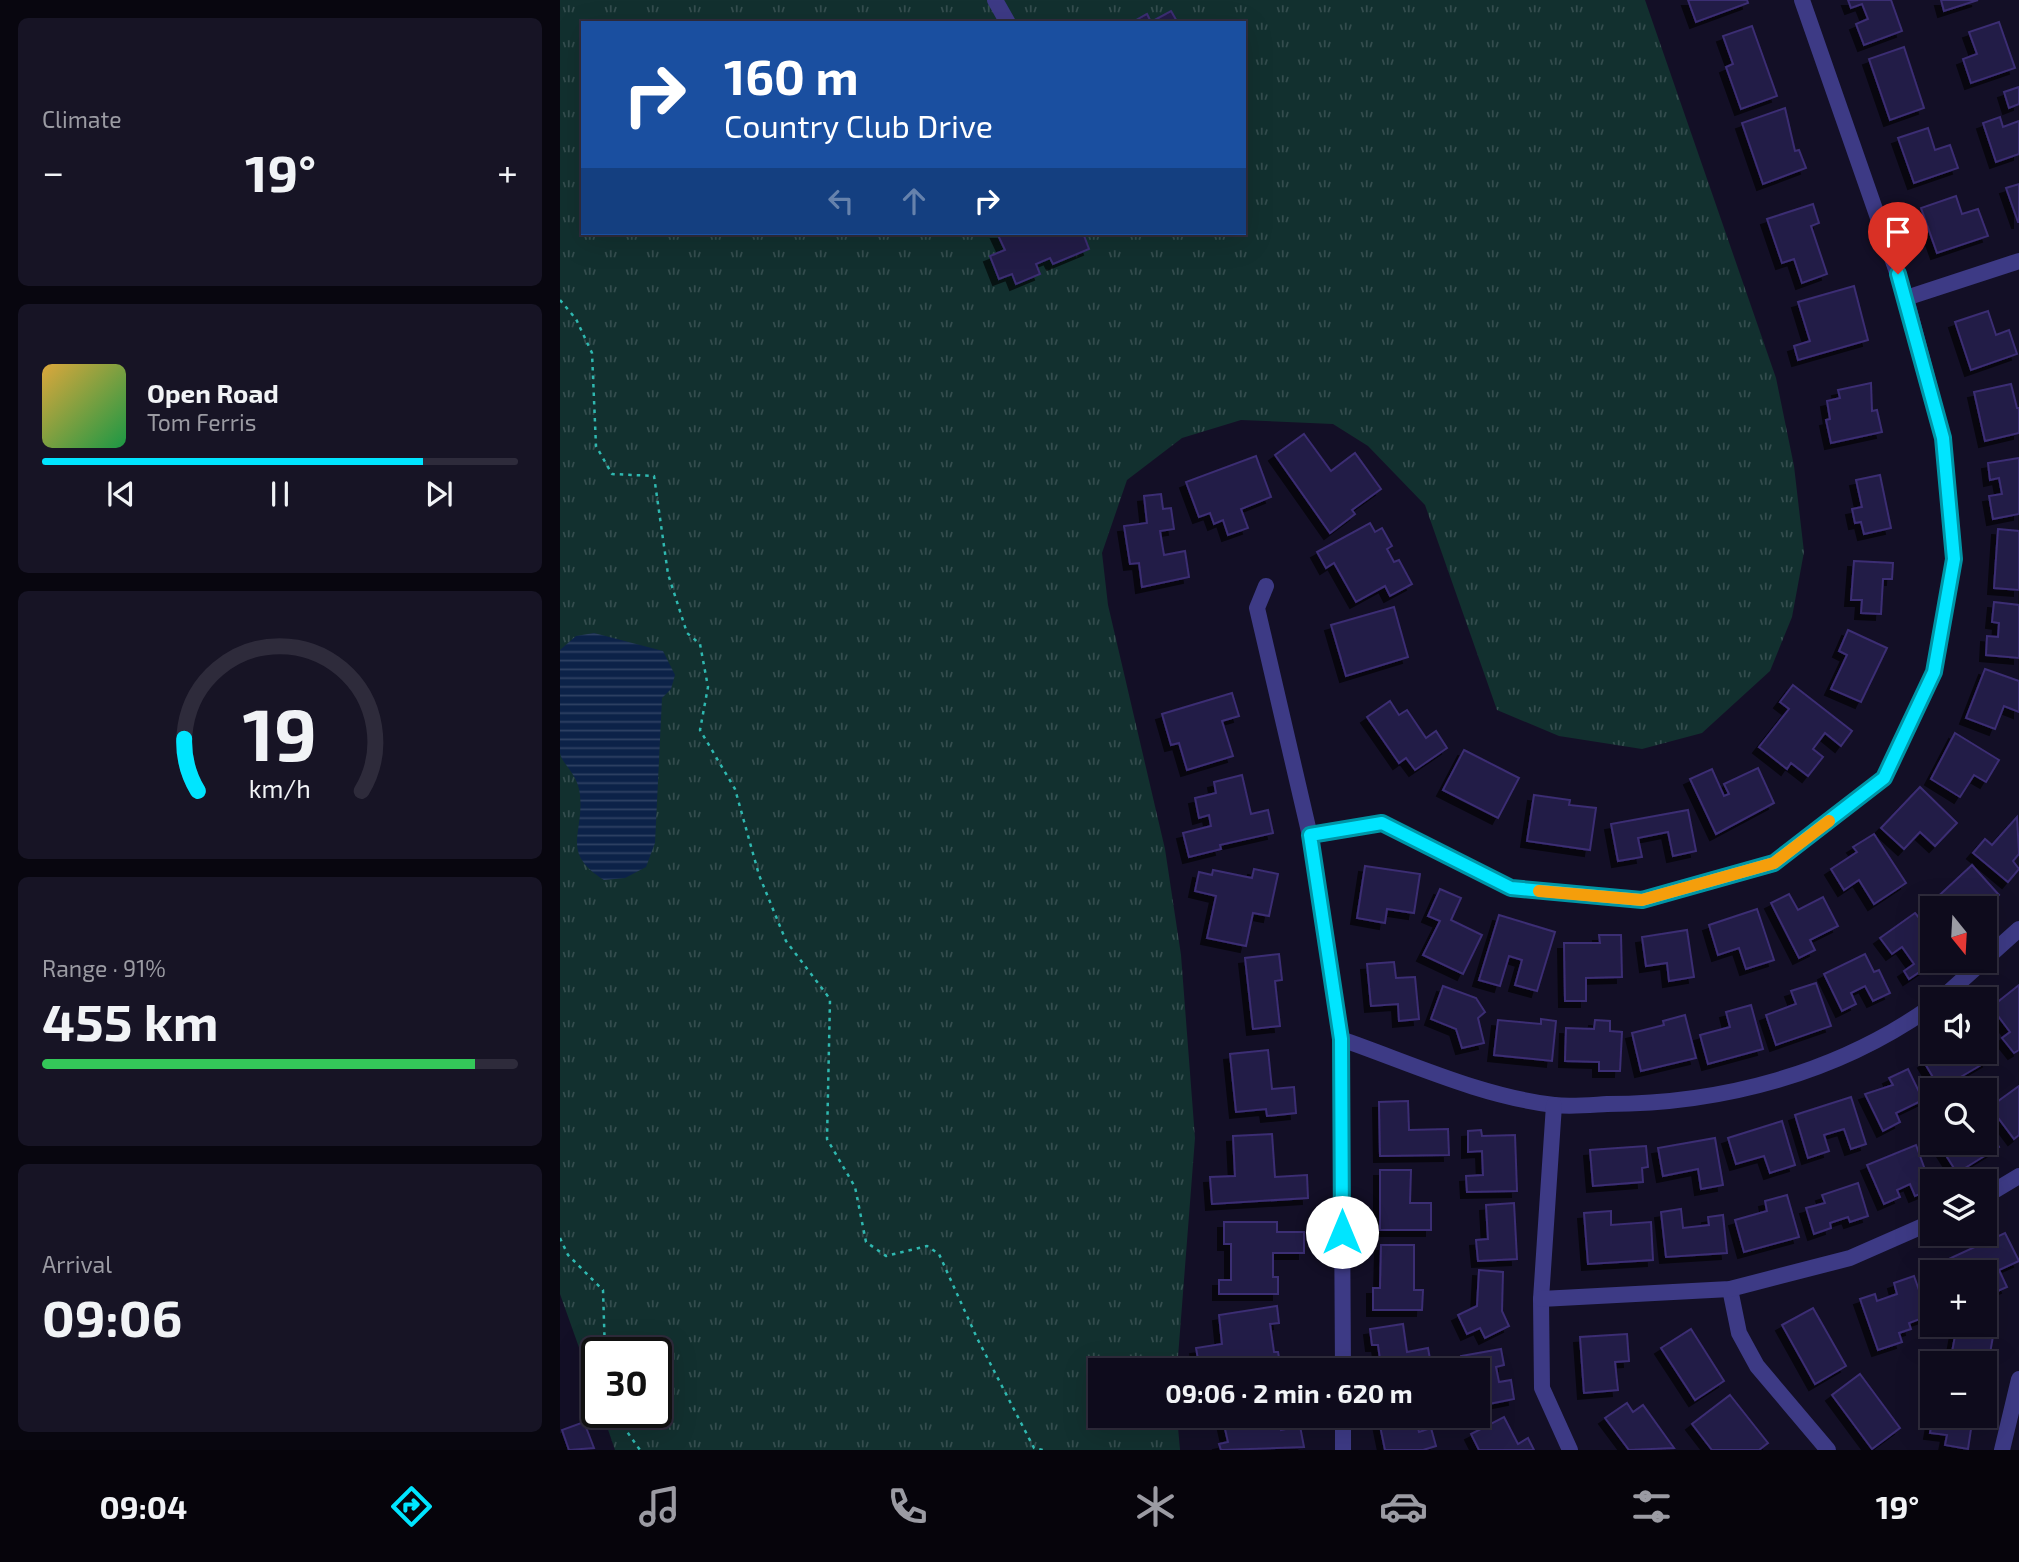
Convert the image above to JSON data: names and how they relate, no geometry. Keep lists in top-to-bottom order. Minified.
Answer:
{"north":"bottom","page":{"tile":["Climate",["Range · 91%","455 km"],["Arrival","09:06"]],"turn":["160 m","Country Club Drive"],"heat":["−","19°","+"],"song":["Open Road","Tom Ferris"],"map_buttons":["+","−"],"limit":"30","trip":"09:06 · 2 min · 620 m","tabs":["09:04","19°"],"gauge":["19","km/h"]}}
